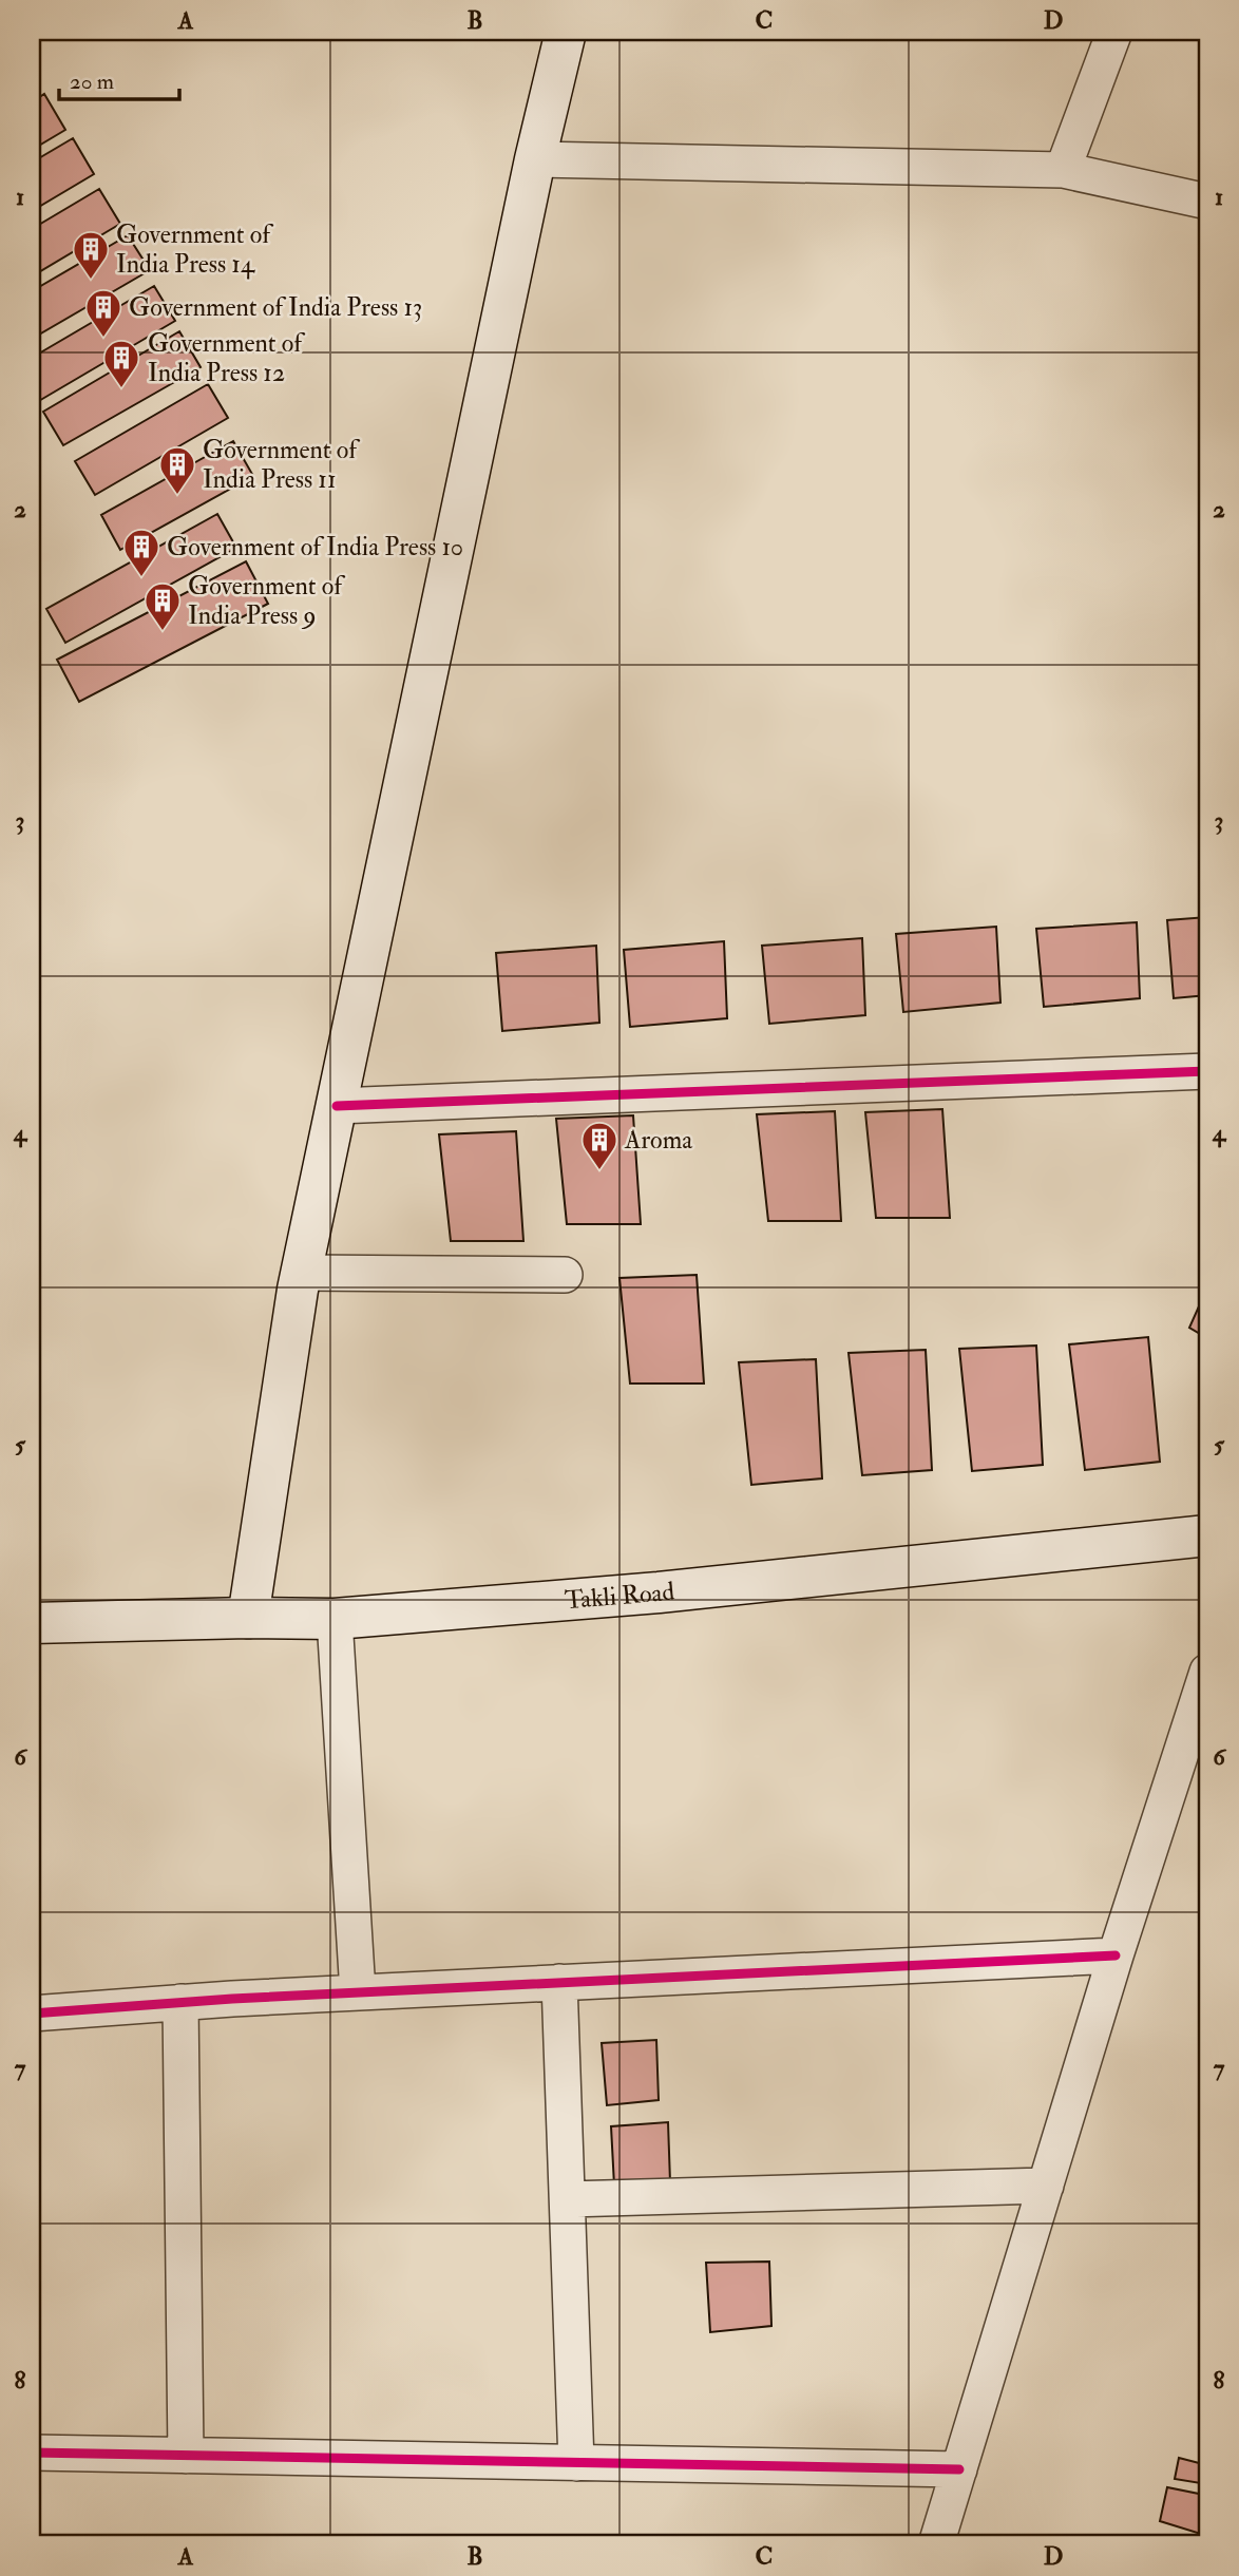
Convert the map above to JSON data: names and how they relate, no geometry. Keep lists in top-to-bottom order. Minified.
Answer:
{"streets":{"main road":["Takli Road"]},"places":{"building":["Government of India Press 14","Government of India Press 13","Government of India Press 12","Government of India Press 11","Government of India Press 10","Government of India Press 9","Aroma"]},"scale_bar":"20 m","grid":{"columns":["A","B","C","D"],"rows":["1","2","3","4","5","6","7","8"]}}
